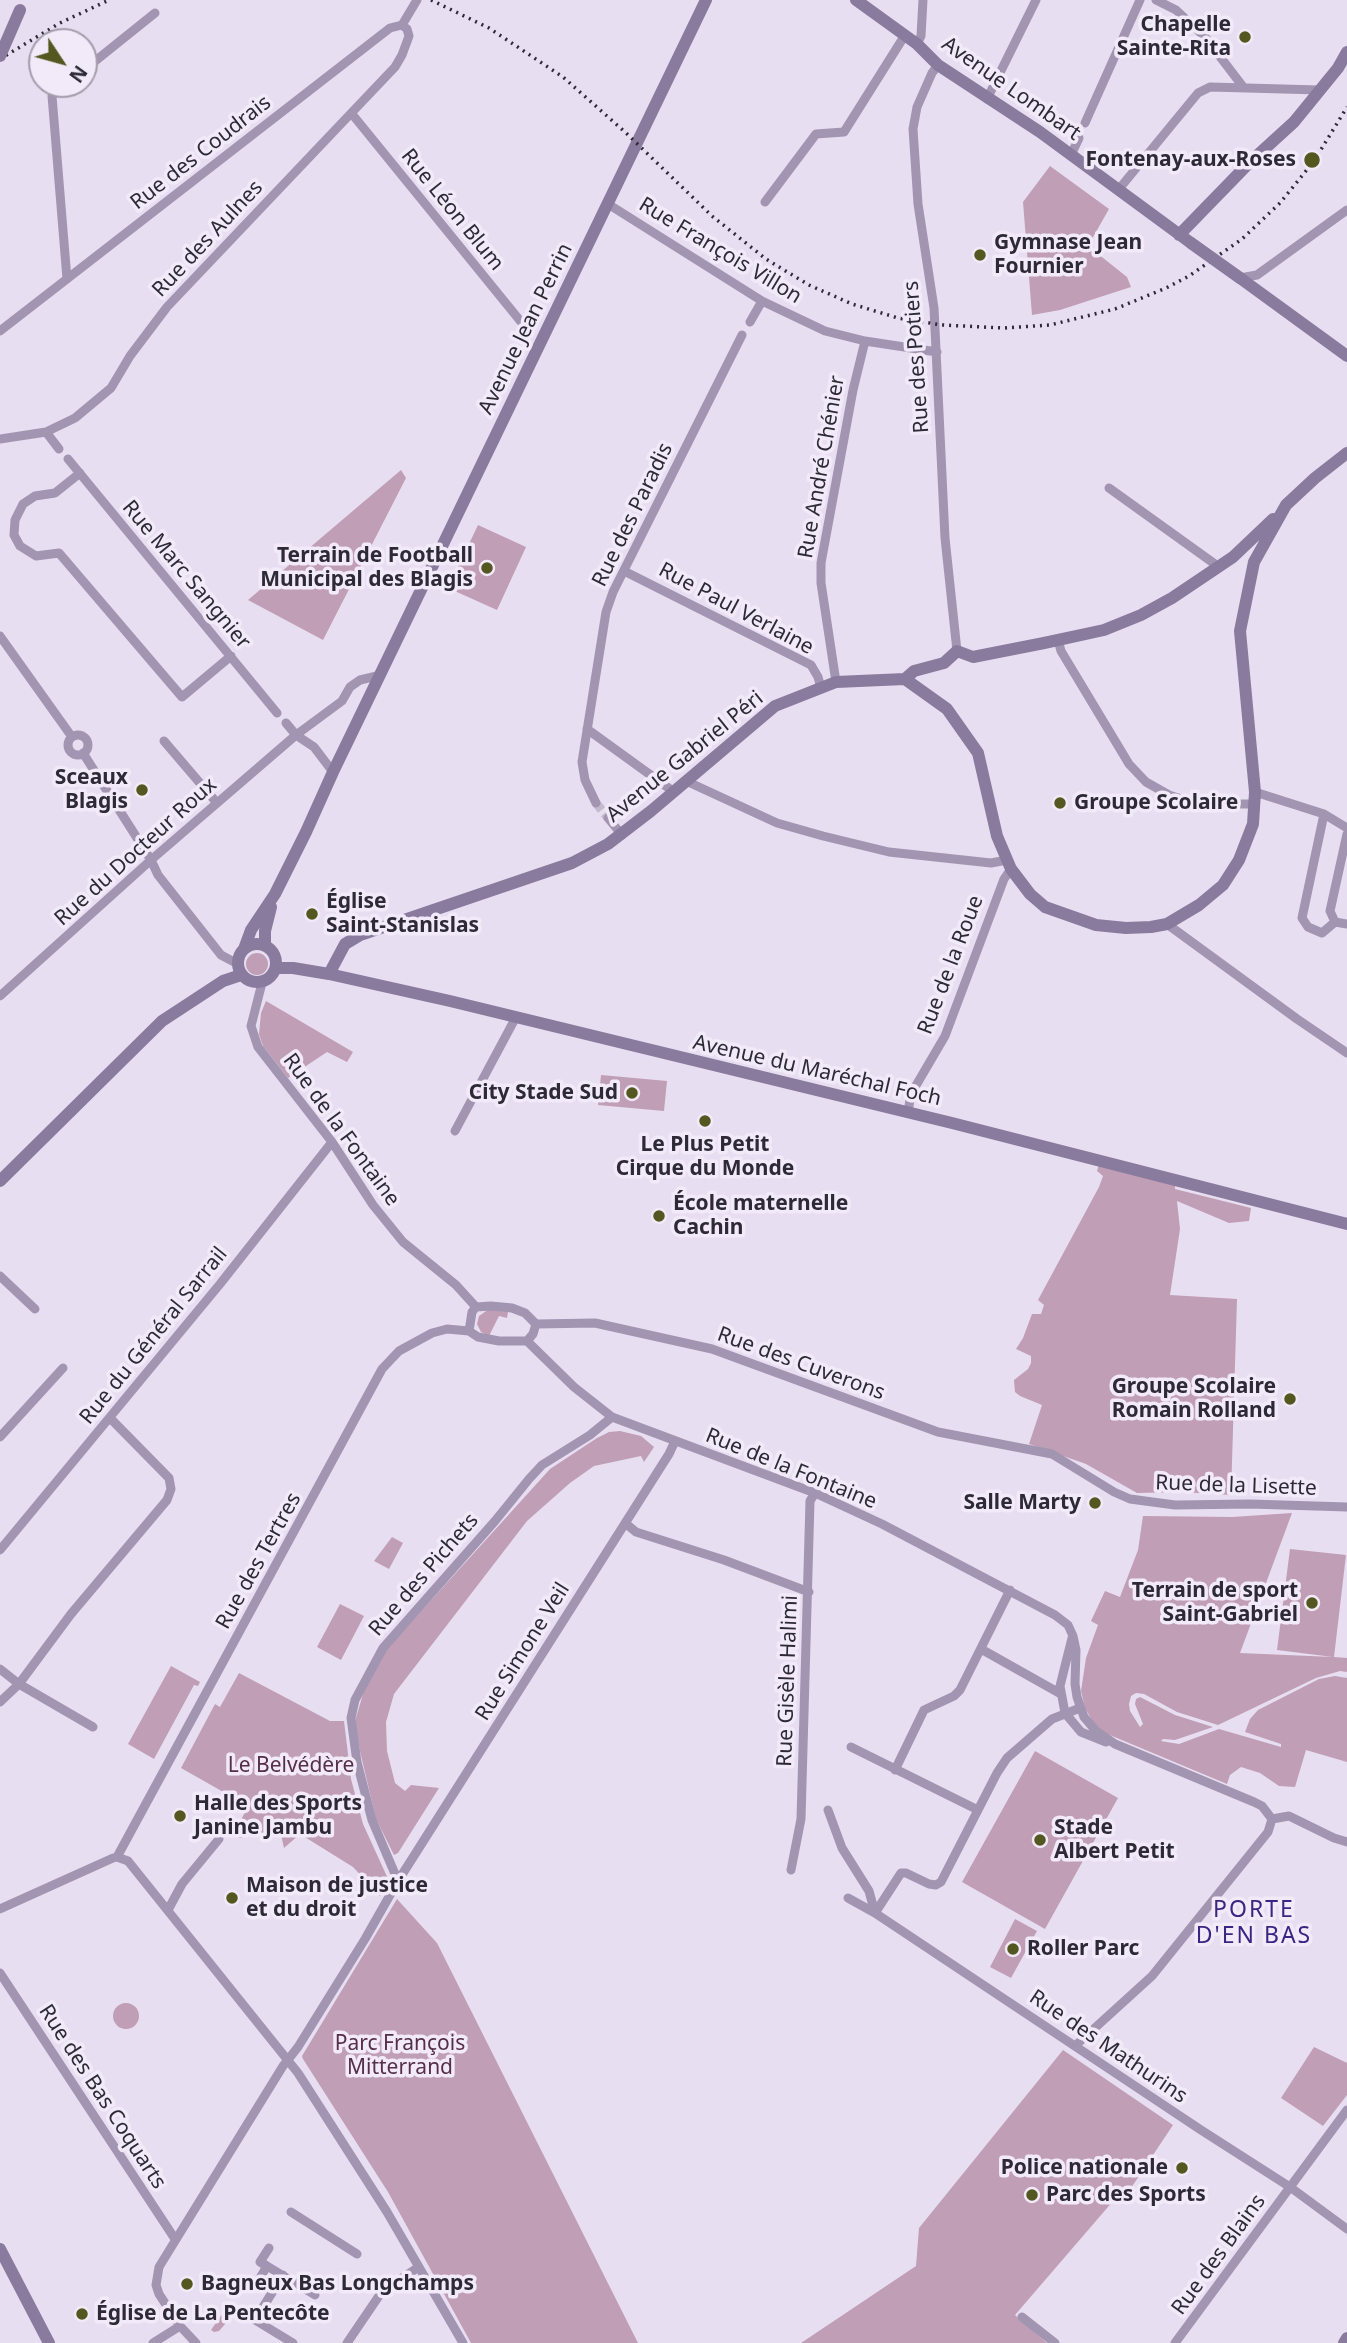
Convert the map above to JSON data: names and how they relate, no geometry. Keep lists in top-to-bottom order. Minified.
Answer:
{"streets":{"main road":["Avenue Lombart","Avenue Jean Perrin","Avenue Gabriel Péri","Avenue du Maréchal Foch"],"street":["Rue des Coudrais","Rue Léon Blum","Rue des Aulnes","Rue François Villon","Rue des Potiers","Rue André Chénier","Rue des Paradis","Rue Marc Sangnier","Rue Paul Verlaine","Rue du Docteur Roux","Rue de la Roue","Rue de la Fontaine","Rue du Général Sarrail","Rue des Cuverons","Rue de la Lisette","Rue des Tertres","Rue des Pichets","Rue Simone Veil","Rue Gisèle Halimi","Rue des Mathurins","Rue des Bas Coquarts","Rue des Blains"]},"crossings":[["Avenue Lombart","Rue des Potiers"],["Rue des Coudrais","Rue des Aulnes"],["Rue Léon Blum","Rue des Aulnes"],["Rue François Villon","Avenue Jean Perrin"],["Rue François Villon","Rue des Potiers"],["Rue François Villon","Rue André Chénier"],["Avenue Jean Perrin","Avenue du Maréchal Foch"],["Avenue Jean Perrin","Rue de la Fontaine"],["Rue André Chénier","Avenue Gabriel Péri"],["Rue des Paradis","Rue Paul Verlaine"],["Rue Paul Verlaine","Avenue Gabriel Péri"],["Avenue Gabriel Péri","Avenue du Maréchal Foch"],["Rue de la Roue","Avenue du Maréchal Foch"],["Avenue du Maréchal Foch","Rue de la Fontaine"],["Rue de la Fontaine","Rue du Général Sarrail"],["Rue de la Fontaine","Rue des Pichets"],["Rue de la Fontaine","Rue Simone Veil"],["Rue de la Fontaine","Rue Gisèle Halimi"],["Rue des Cuverons","Rue de la Lisette"],["Rue des Pichets","Rue Simone Veil"],["Rue des Mathurins","Rue des Blains"]],"districts":["PORTE D'EN BAS"],"parks":["Le Belvédère","Parc François Mitterrand"],"places":["Chapelle Sainte-Rita","Fontenay-aux-Roses","Gymnase Jean Fournier","Terrain de Football Municipal des Blagis","Sceaux Blagis","Groupe Scolaire","Église Saint-Stanislas","City Stade Sud","Le Plus Petit Cirque du Monde","École maternelle Cachin","Groupe Scolaire Romain Rolland","Salle Marty","Terrain de sport Saint-Gabriel","Halle des Sports Janine Jambu","Stade Albert Petit","Maison de justice et du droit","Roller Parc","Police nationale","Parc des Sports","Bagneux Bas Longchamps","Église de La Pentecôte"],"north":"bottom right"}
